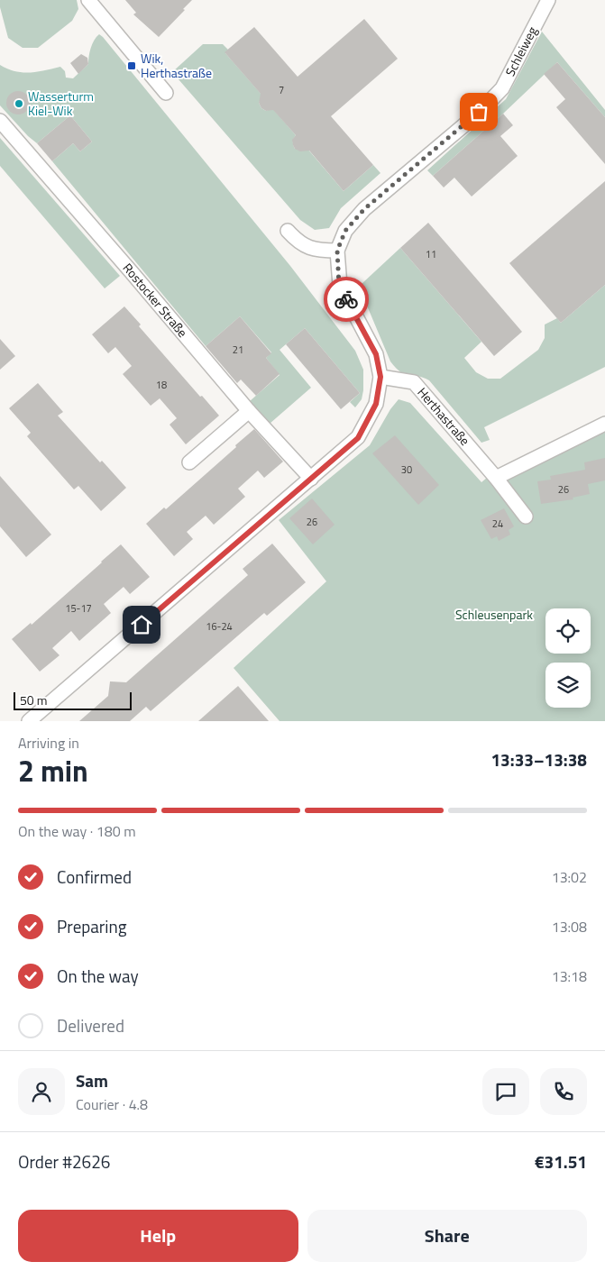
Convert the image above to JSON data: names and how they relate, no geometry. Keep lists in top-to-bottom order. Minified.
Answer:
{"streets":{"street":["Schleiweg","Rostocker Straße","Herthastraße"]},"parks":["Schleusenpark"],"places":{"transit":["Wik, Herthastraße"],"other":["Wasserturm Kiel-Wik"]},"house_numbers":["7","11","21","18","30","26","26","24","15-17","16-24"],"scale_bar":"50 m","page":{"scale":"50 m","heading":["2 min","Arriving in","13:33–13:38"],"panel":["Sam","Courier · 4.8","Order #2626","€31.51"],"bar":"On the way · 180 m","list":[["Confirmed","13:02"],["Preparing","13:08"],["On the way","13:18"],"Delivered"],"buttons":["Help","Share"]}}
